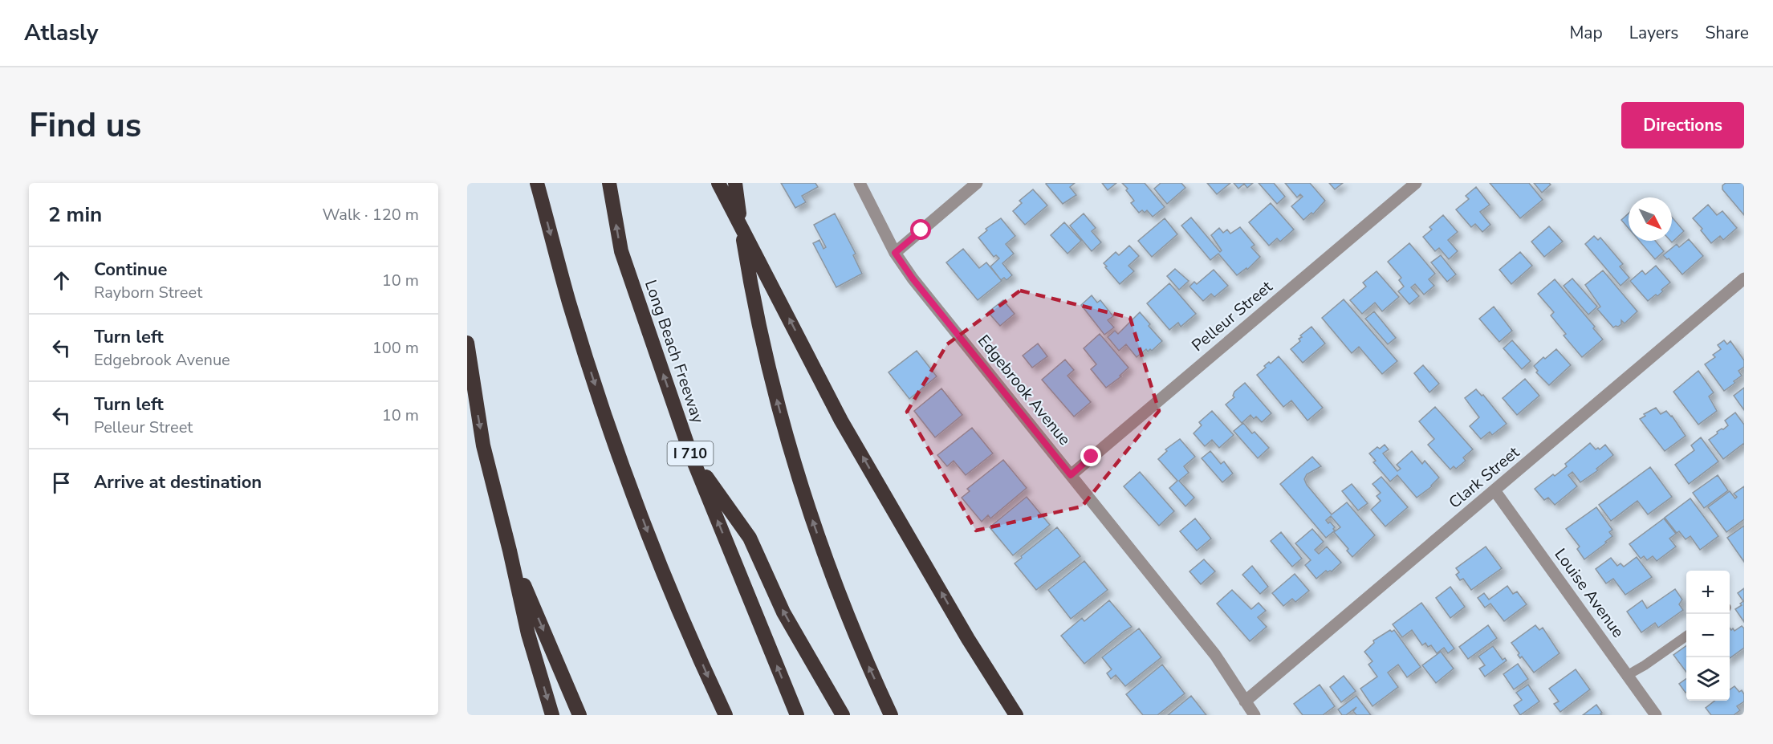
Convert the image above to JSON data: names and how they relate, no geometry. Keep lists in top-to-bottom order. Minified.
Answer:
{"streets":{"highway":["Long Beach Freeway","I 710"],"street":["Pelleur Street","Edgebrook Avenue","Clark Street","Louise Avenue"]},"crossings":[["Pelleur Street","Edgebrook Avenue"],["Edgebrook Avenue","Clark Street"],["Clark Street","Louise Avenue"]],"north":"bottom right","page":{"header":"Atlasly","nav":["Map","Layers","Share"],"buttons":"Directions","title":"Find us","heading":["2 min","Walk · 120 m"],"list":[["Continue","Rayborn Street","10 m"],["Turn left","Edgebrook Avenue","100 m"],["Turn left","Pelleur Street","10 m"],"Arrive at destination"],"map_buttons":["+","−"]}}
